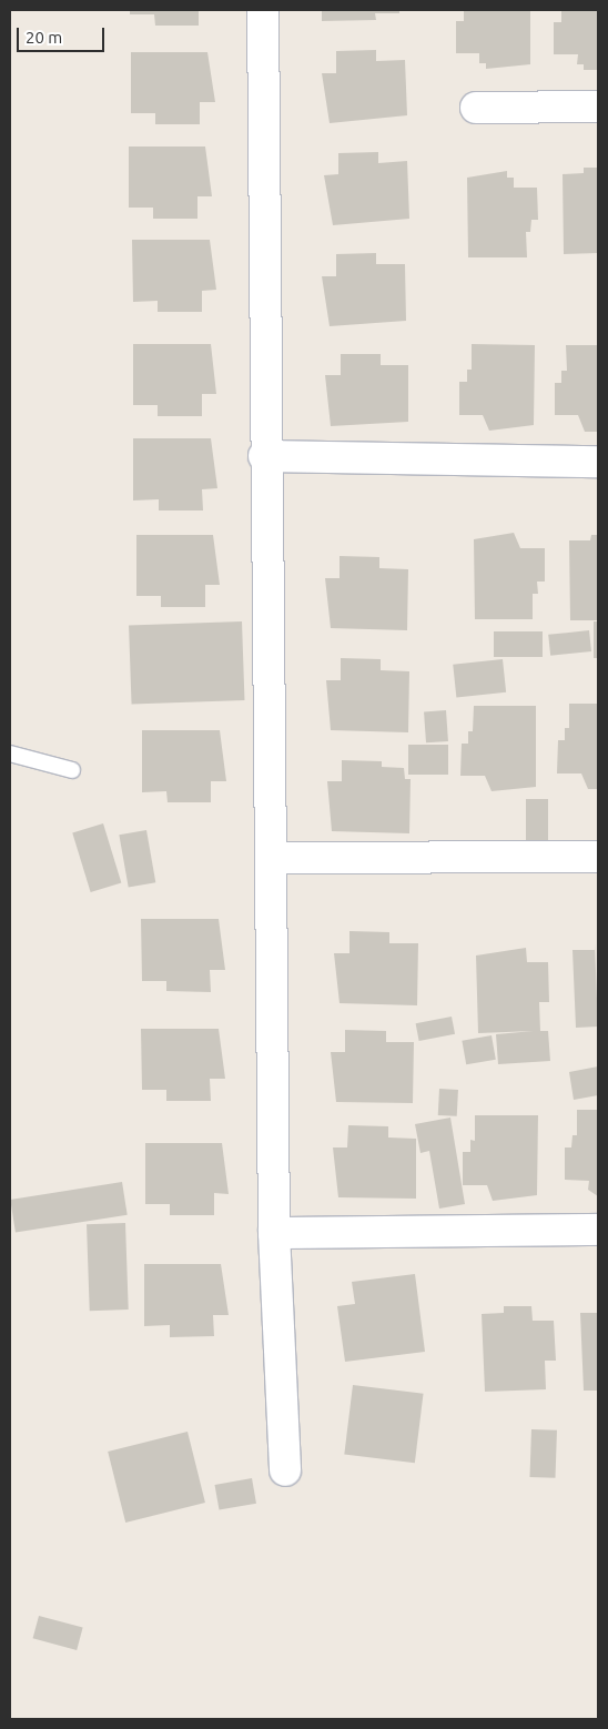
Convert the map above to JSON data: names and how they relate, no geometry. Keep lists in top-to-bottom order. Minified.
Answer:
{"scale_bar":"20 m"}
